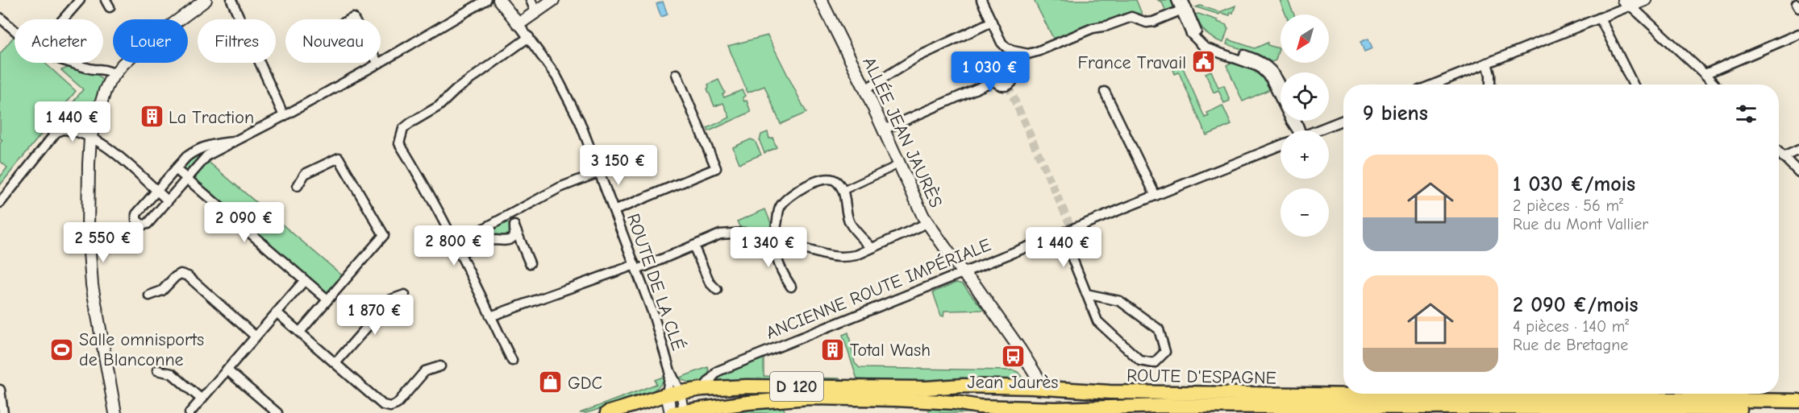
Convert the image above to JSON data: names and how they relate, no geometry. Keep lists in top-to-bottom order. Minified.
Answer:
{"streets":{"main road":["ROUTE D'ESPAGNE","D 120"],"street":["ALLÉE JEAN JAURÈS","ROUTE DE LA CLÉ","ANCIENNE ROUTE IMPÉRIALE"]},"crossings":[["ALLÉE JEAN JAURÈS","ANCIENNE ROUTE IMPÉRIALE"],["ALLÉE JEAN JAURÈS","ROUTE D'ESPAGNE"],["ROUTE DE LA CLÉ","ROUTE D'ESPAGNE"],["ANCIENNE ROUTE IMPÉRIALE","ROUTE D'ESPAGNE"]],"places":{"public building":["France Travail"],"building":["La Traction","Total Wash"],"sports":["Salle omnisports de Blanconne"],"bus stop":["Jean Jaurès"],"shop":["GDC"]},"north":"bottom left","page":{"map_buttons":["+","−"],"chip":["Acheter","Louer","Filtres","Nouveau"],"price":["1 030 €","1 440 €","3 150 €","2 090 €","2 550 €","2 800 €","1 340 €","1 440 €","1 870 €"],"heading":"9 biens","list":[{"name":"1 030 €/mois","note":"2 pièces · 56 m² · Rue du Mont Vallier"},{"name":"2 090 €/mois","note":"4 pièces · 140 m² · Rue de Bretagne"}]}}
